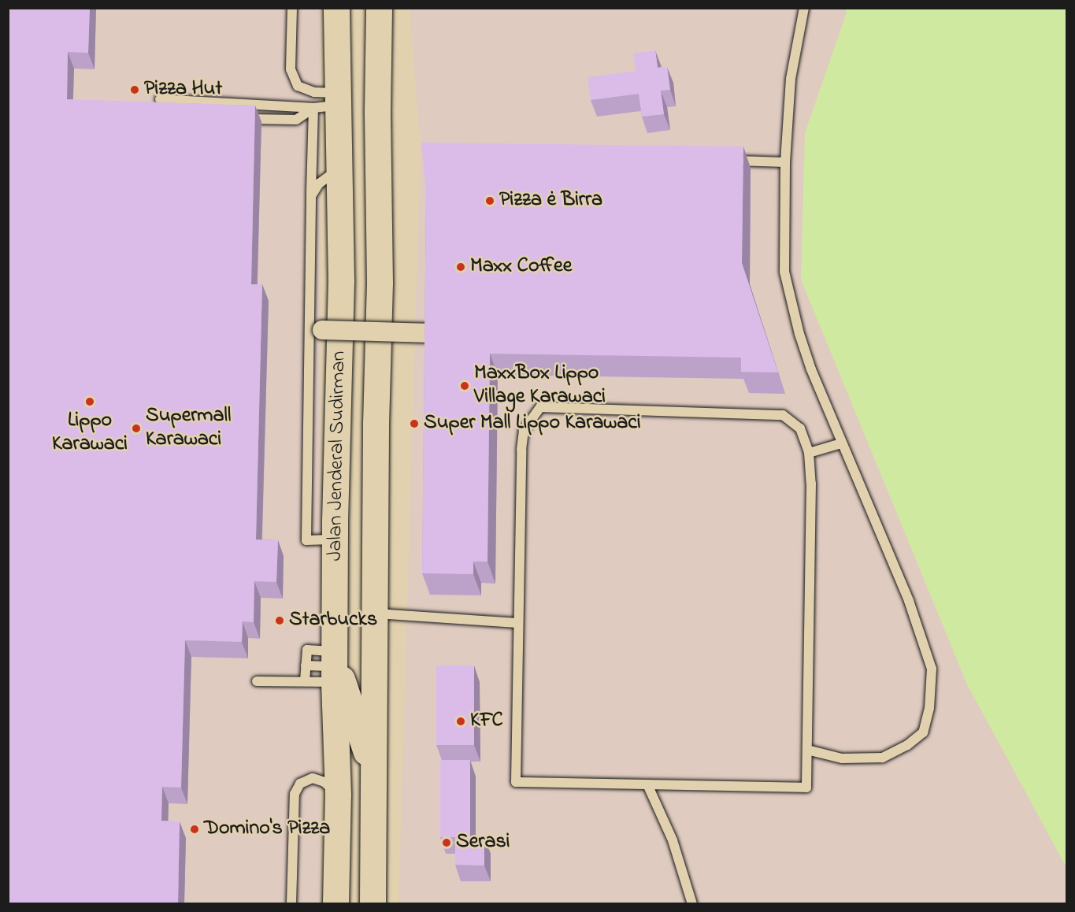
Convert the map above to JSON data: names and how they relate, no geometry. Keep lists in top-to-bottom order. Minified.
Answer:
{"streets":{"street":["Jalan Jenderal Sudirman"]},"places":["Pizza Hut","Pizza ė Birra","Maxx Coffee","MaxxBox Lippo Village Karawaci","Lippo Karawaci","Super Mall Lippo Karawaci","Supermall Karawaci","Starbucks","KFC","Domino's Pizza","Serasi"]}
